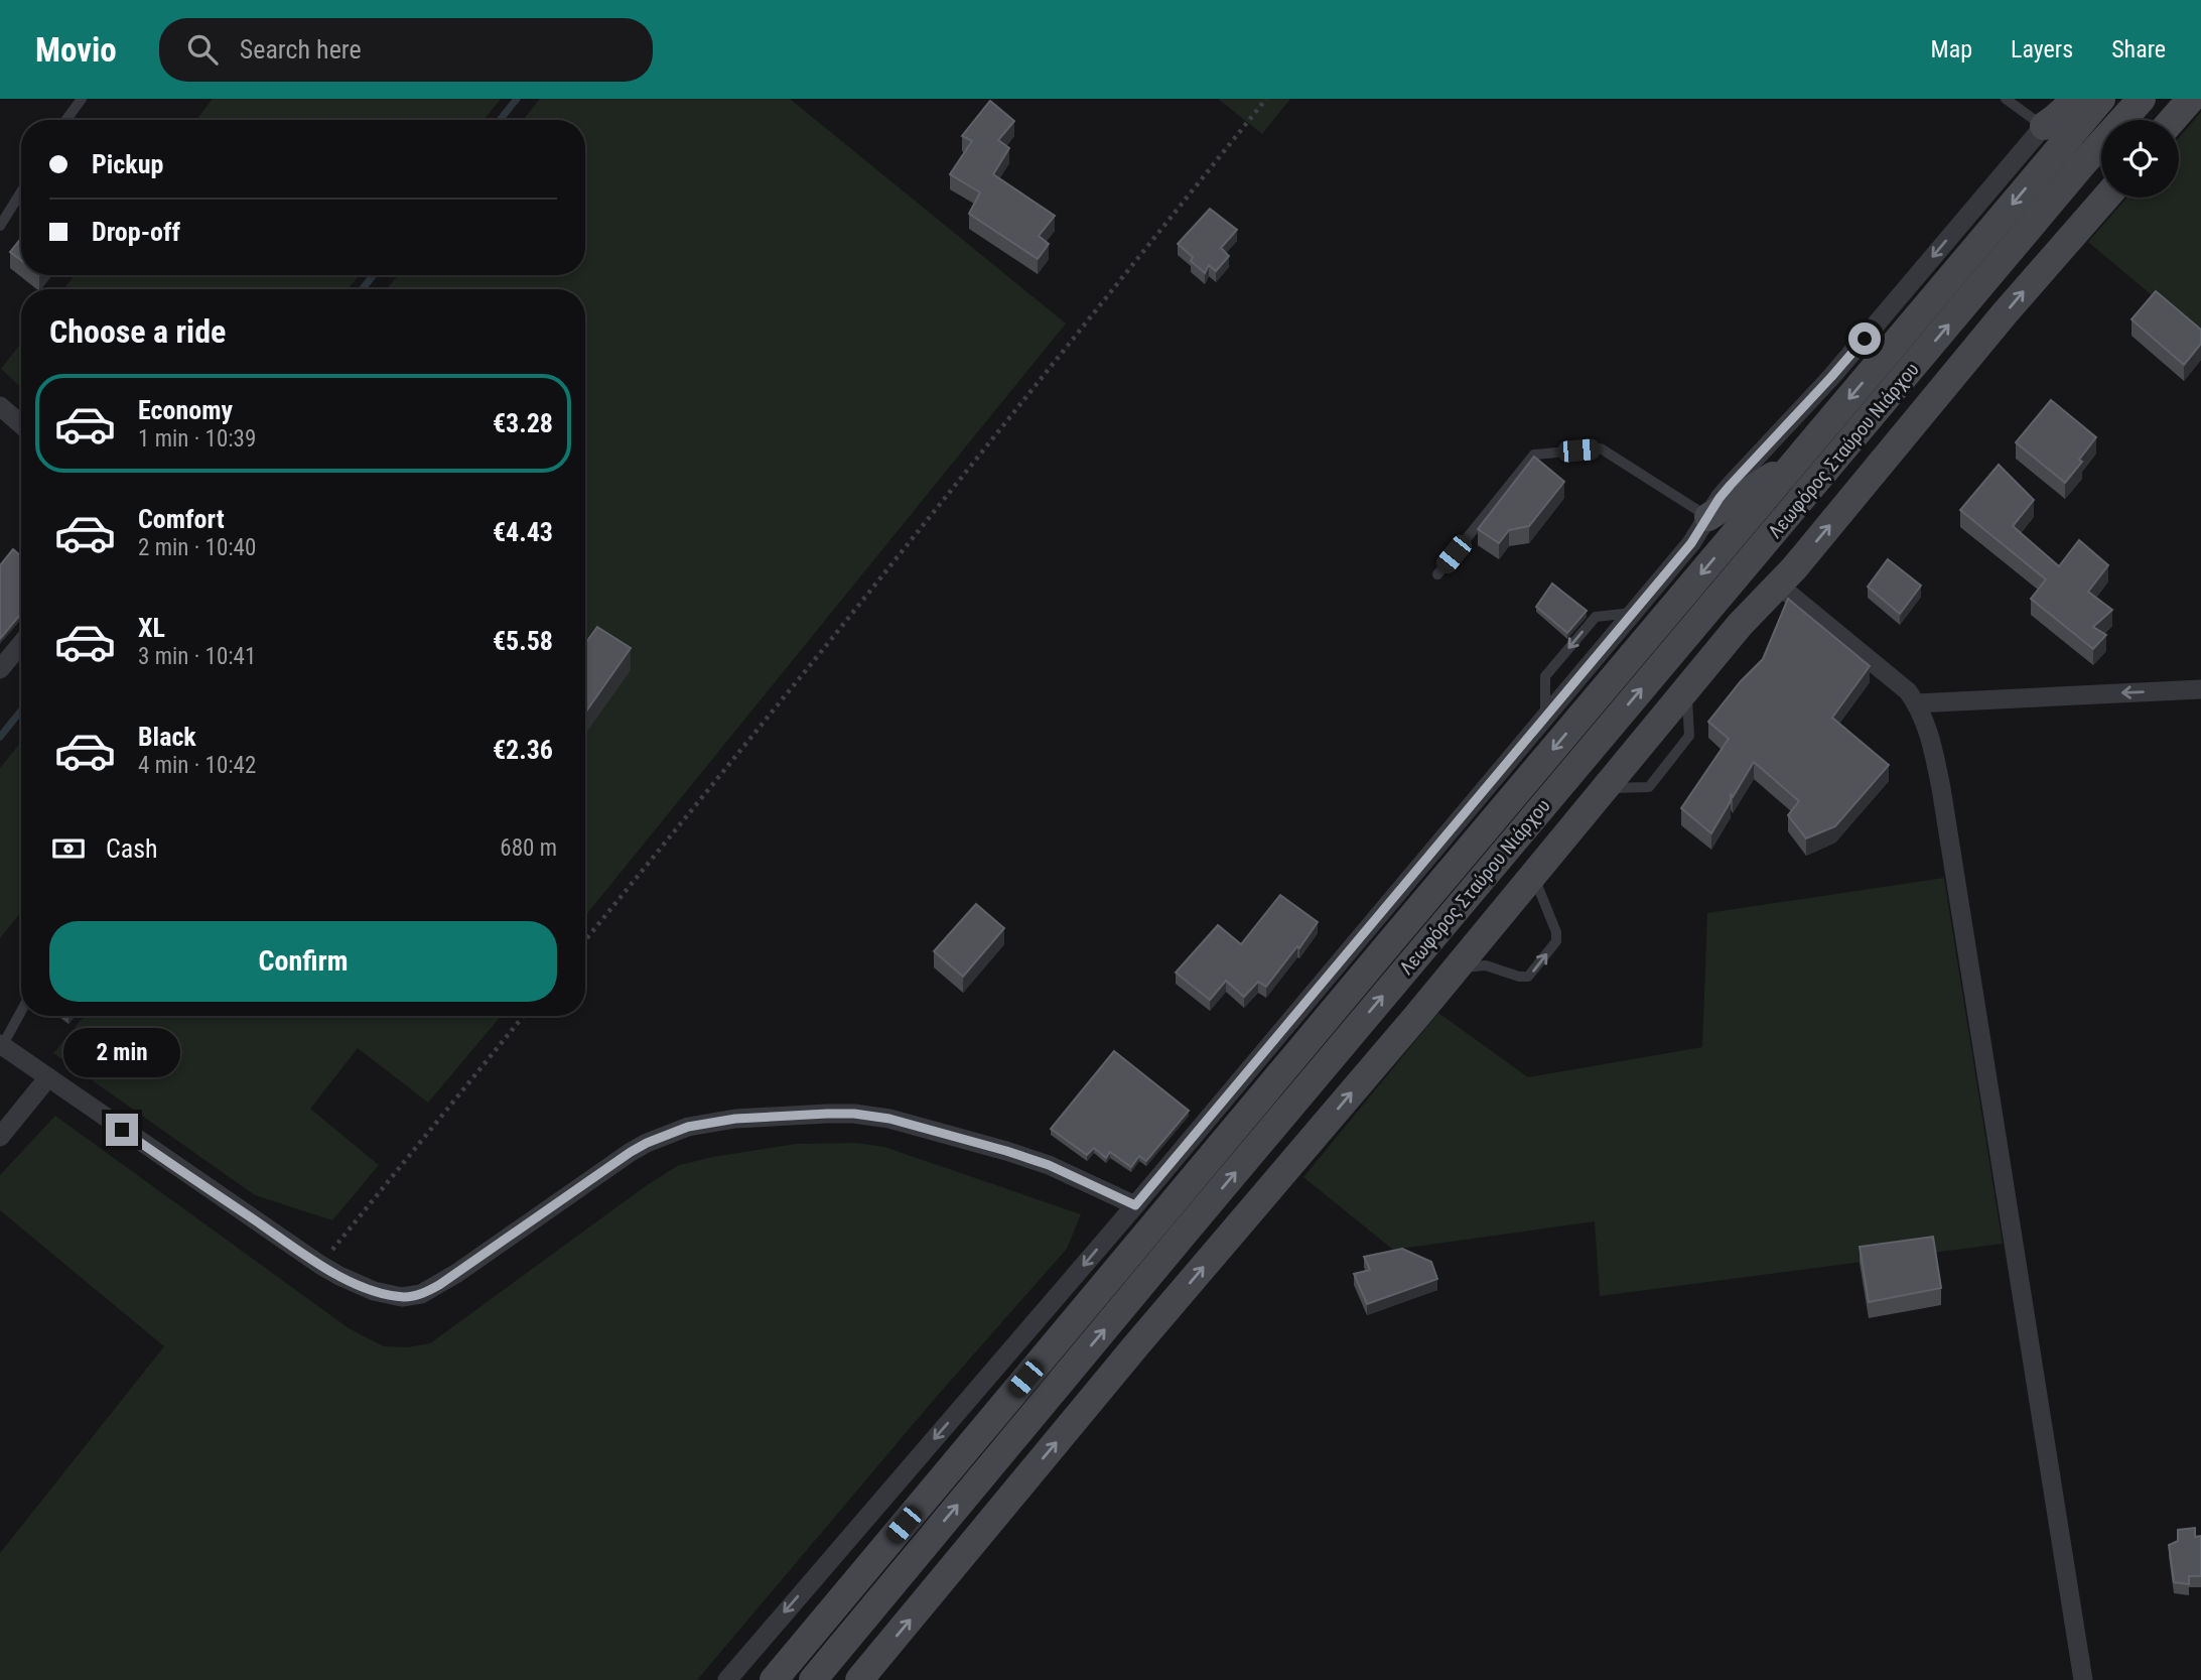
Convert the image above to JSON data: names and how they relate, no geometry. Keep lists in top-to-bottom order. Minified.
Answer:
{"streets":{"main road":["Λεωφόρος Σταύρου Νιάρχου"]},"page":{"header":"Movio","search":"Search here","nav":["Map","Layers","Share"],"banner":["Pickup","Drop-off"],"heading":"Choose a ride","list":[{"name":"Economy","note":"1 min · 10:39","value":"€3.28"},{"name":"Comfort","note":"2 min · 10:40","value":"€4.43"},{"name":"XL","note":"3 min · 10:41","value":"€5.58"},{"name":"Black","note":"4 min · 10:42","value":"€2.36"}],"pay":["Cash","680 m"],"buttons":"Confirm","bubble":"2 min"}}
